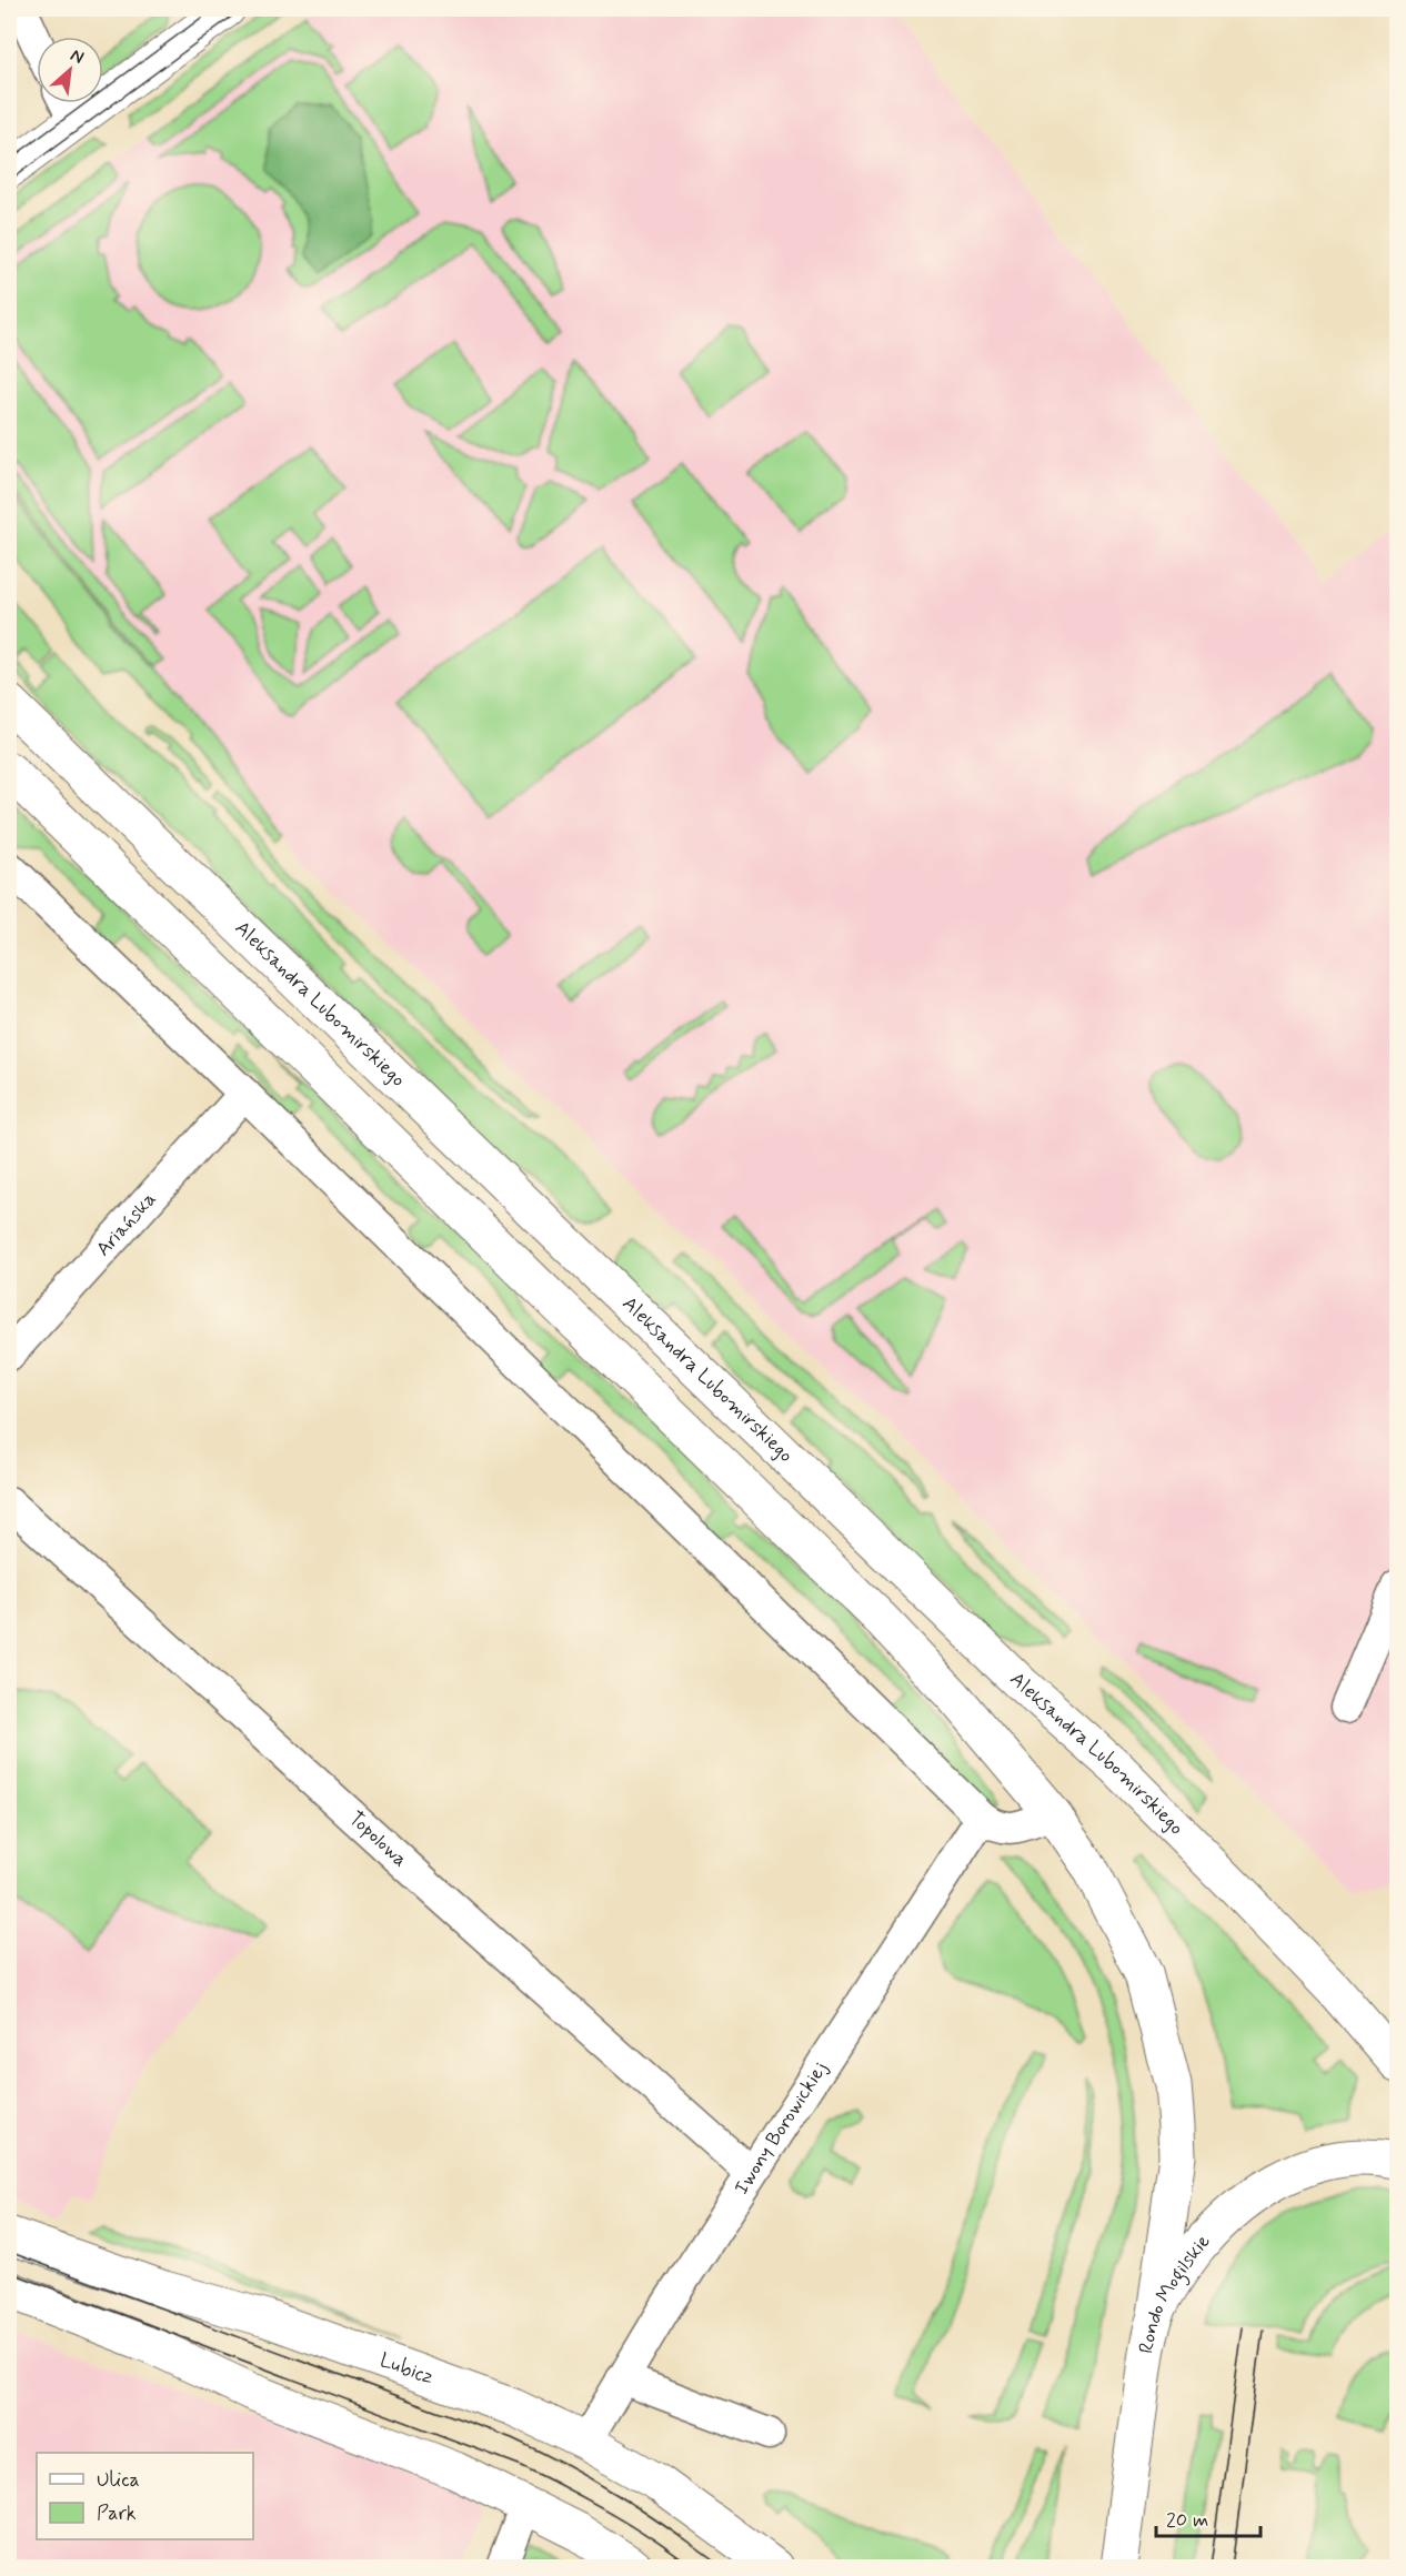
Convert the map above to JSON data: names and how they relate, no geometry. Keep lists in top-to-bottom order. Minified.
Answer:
{"streets":{"main road":["Aleksandra Lubomirskiego","Rondo Mogilskie","Lubicz"],"street":["Ariańska","Topolowa","Iwony Borowickiej"]},"crossings":[["Topolowa","Iwony Borowickiej"],["Iwony Borowickiej","Lubicz"]],"legend":["Ulica","Park"],"scale_bar":"20 m","north":"top right"}
